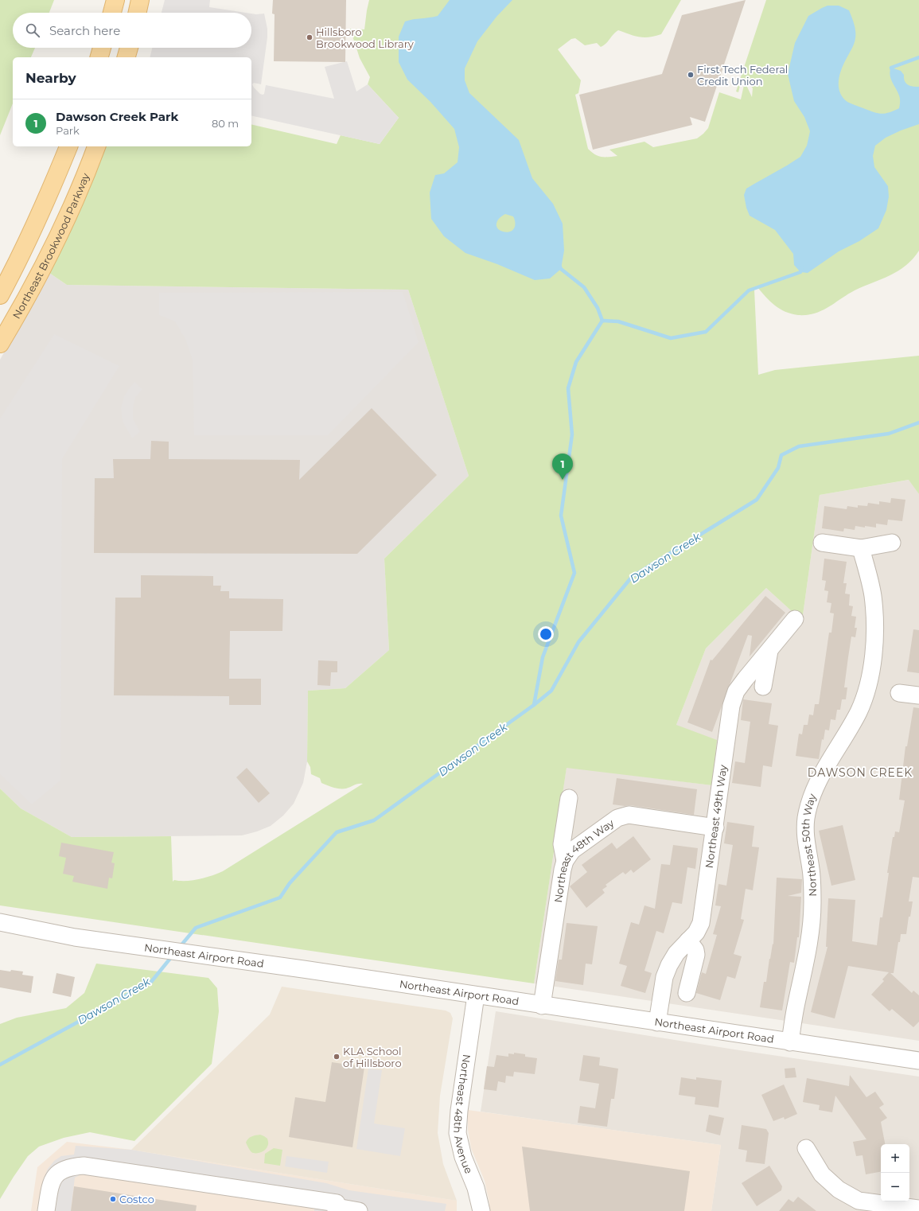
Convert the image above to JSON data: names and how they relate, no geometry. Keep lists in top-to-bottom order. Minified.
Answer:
{"streets":{"main road":["Northeast Brookwood Parkway"],"street":["Northeast 49th Way","Northeast 50th Way","Northeast 48th Way","Northeast Airport Road","Northeast 48th Avenue"]},"crossings":[["Northeast 49th Way","Northeast 48th Way"],["Northeast 49th Way","Northeast Airport Road"],["Northeast 50th Way","Northeast Airport Road"],["Northeast 48th Way","Northeast Airport Road"],["Northeast Airport Road","Northeast 48th Avenue"]],"districts":["DAWSON CREEK"],"water":["Dawson Creek"],"places":["Hillsboro Brookwood Library","First Tech Federal Credit Union","KLA School of Hillsboro","Costco"],"page":{"search":"Search here","heading":"Nearby","list":[{"mark":"1","name":"Dawson Creek Park","note":"Park","value":"80 m"}],"pins":"1","map_buttons":["+","−"]}}
